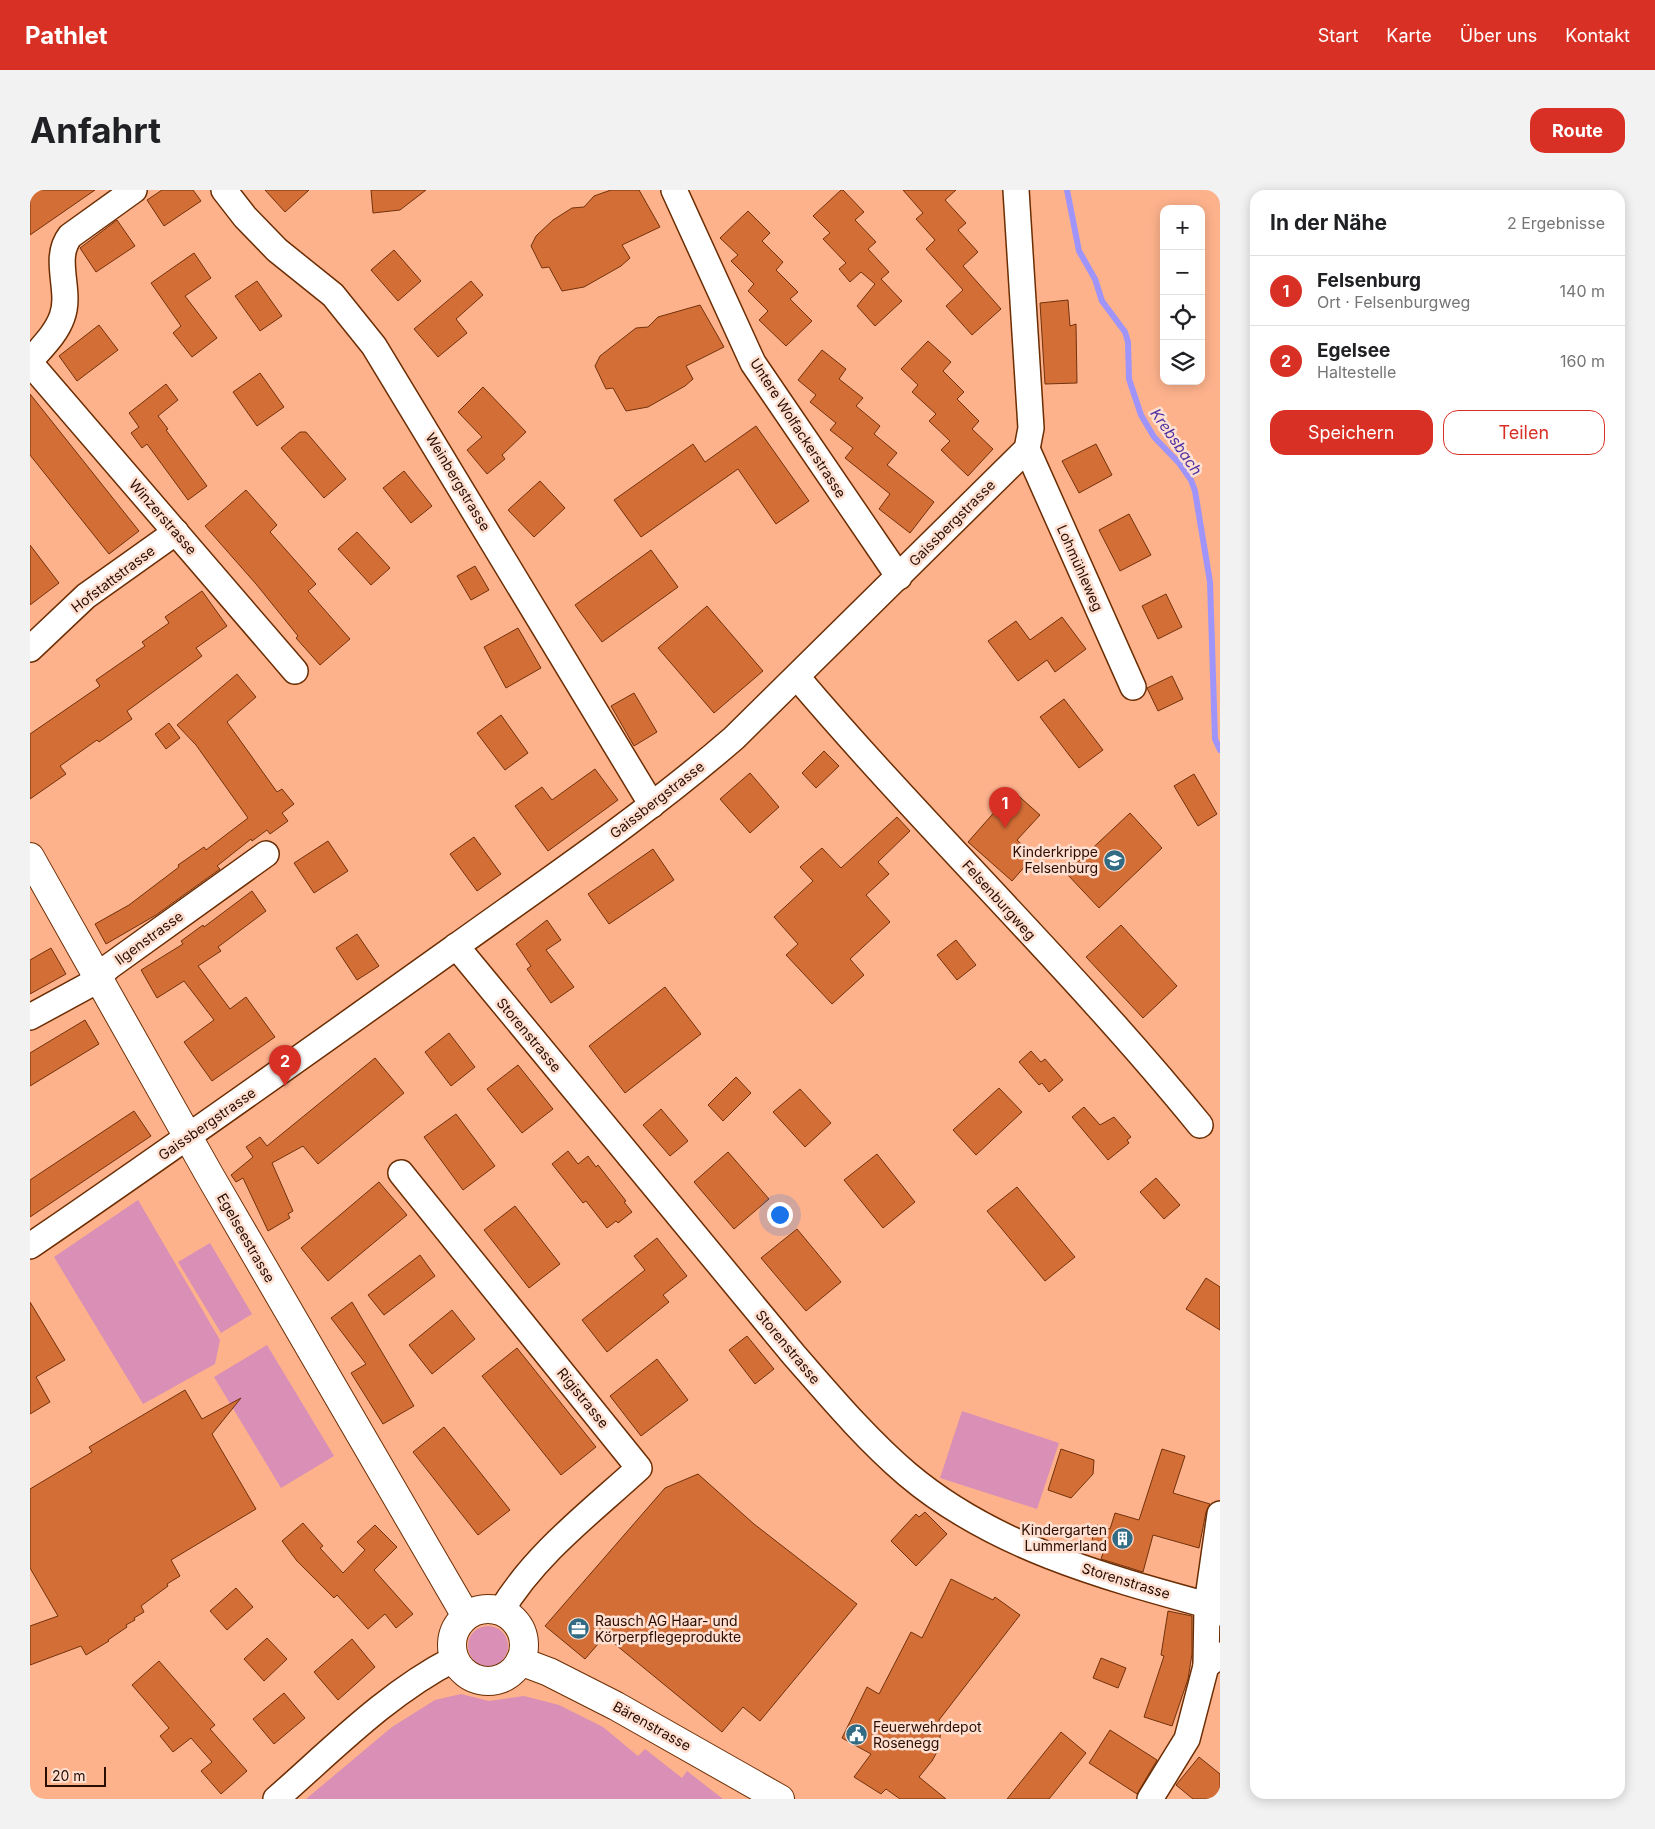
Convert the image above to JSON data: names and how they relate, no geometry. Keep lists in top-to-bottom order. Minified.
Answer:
{"streets":{"main road":["Egelseestrasse","Bärenstrasse"],"street":["Untere Wolfackerstrasse","Weinbergstrasse","Winzerstrasse","Gaissbergstrasse","Lohmühleweg","Hofstattstrasse","Felsenburgweg","Ilgenstrasse","Storenstrasse","Rigistrasse"]},"crossings":[["Untere Wolfackerstrasse","Gaissbergstrasse"],["Weinbergstrasse","Gaissbergstrasse"],["Winzerstrasse","Hofstattstrasse"],["Gaissbergstrasse","Lohmühleweg"],["Gaissbergstrasse","Felsenburgweg"],["Gaissbergstrasse","Storenstrasse"],["Gaissbergstrasse","Egelseestrasse"],["Ilgenstrasse","Egelseestrasse"],["Egelseestrasse","Rigistrasse"],["Egelseestrasse","Bärenstrasse"],["Rigistrasse","Bärenstrasse"]],"water":["Krebsbach"],"places":{"school or university":["Kinderkrippe Felsenburg"],"building":["Kindergarten Lummerland"],"office":["Rausch AG Haar- und Körperpflegeprodukte"],"public building":["Feuerwehrdepot Rosenegg"]},"scale_bar":"20 m","page":{"header":"Pathlet","nav":["Start","Karte","Über uns","Kontakt"],"buttons":["Route",["Speichern","Teilen"]],"title":"Anfahrt","heading":["In der Nähe","2 Ergebnisse"],"map_buttons":["+","−"],"list":[{"mark":"1","name":"Felsenburg","note":"Ort · Felsenburgweg","value":"140 m"},{"mark":"2","name":"Egelsee","note":"Haltestelle","value":"160 m"}],"pins":["1","2"],"scale":"20 m"}}
